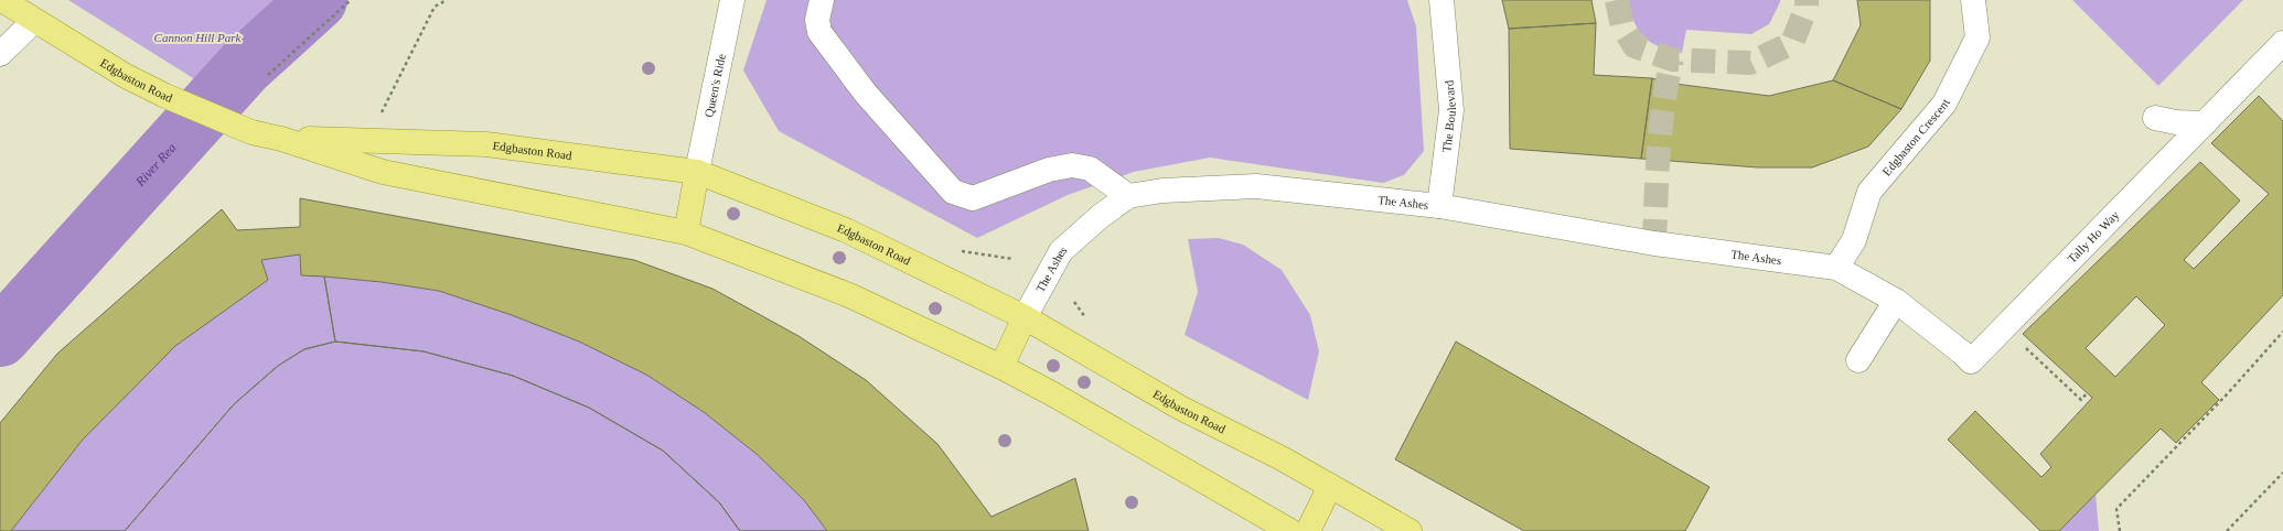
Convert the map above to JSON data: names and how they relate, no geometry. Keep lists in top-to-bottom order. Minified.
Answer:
{"streets":{"main road":["Edgbaston Road"],"street":["Queen's Ride","The Boulevard","Edgbaston Crescent","The Ashes","Tally Ho Way"]},"crossings":[["Edgbaston Road","Queen's Ride"],["Edgbaston Road","The Ashes"],["The Boulevard","The Ashes"],["Edgbaston Crescent","The Ashes"]],"water":["River Rea"],"parks":["Cannon Hill Park"]}
